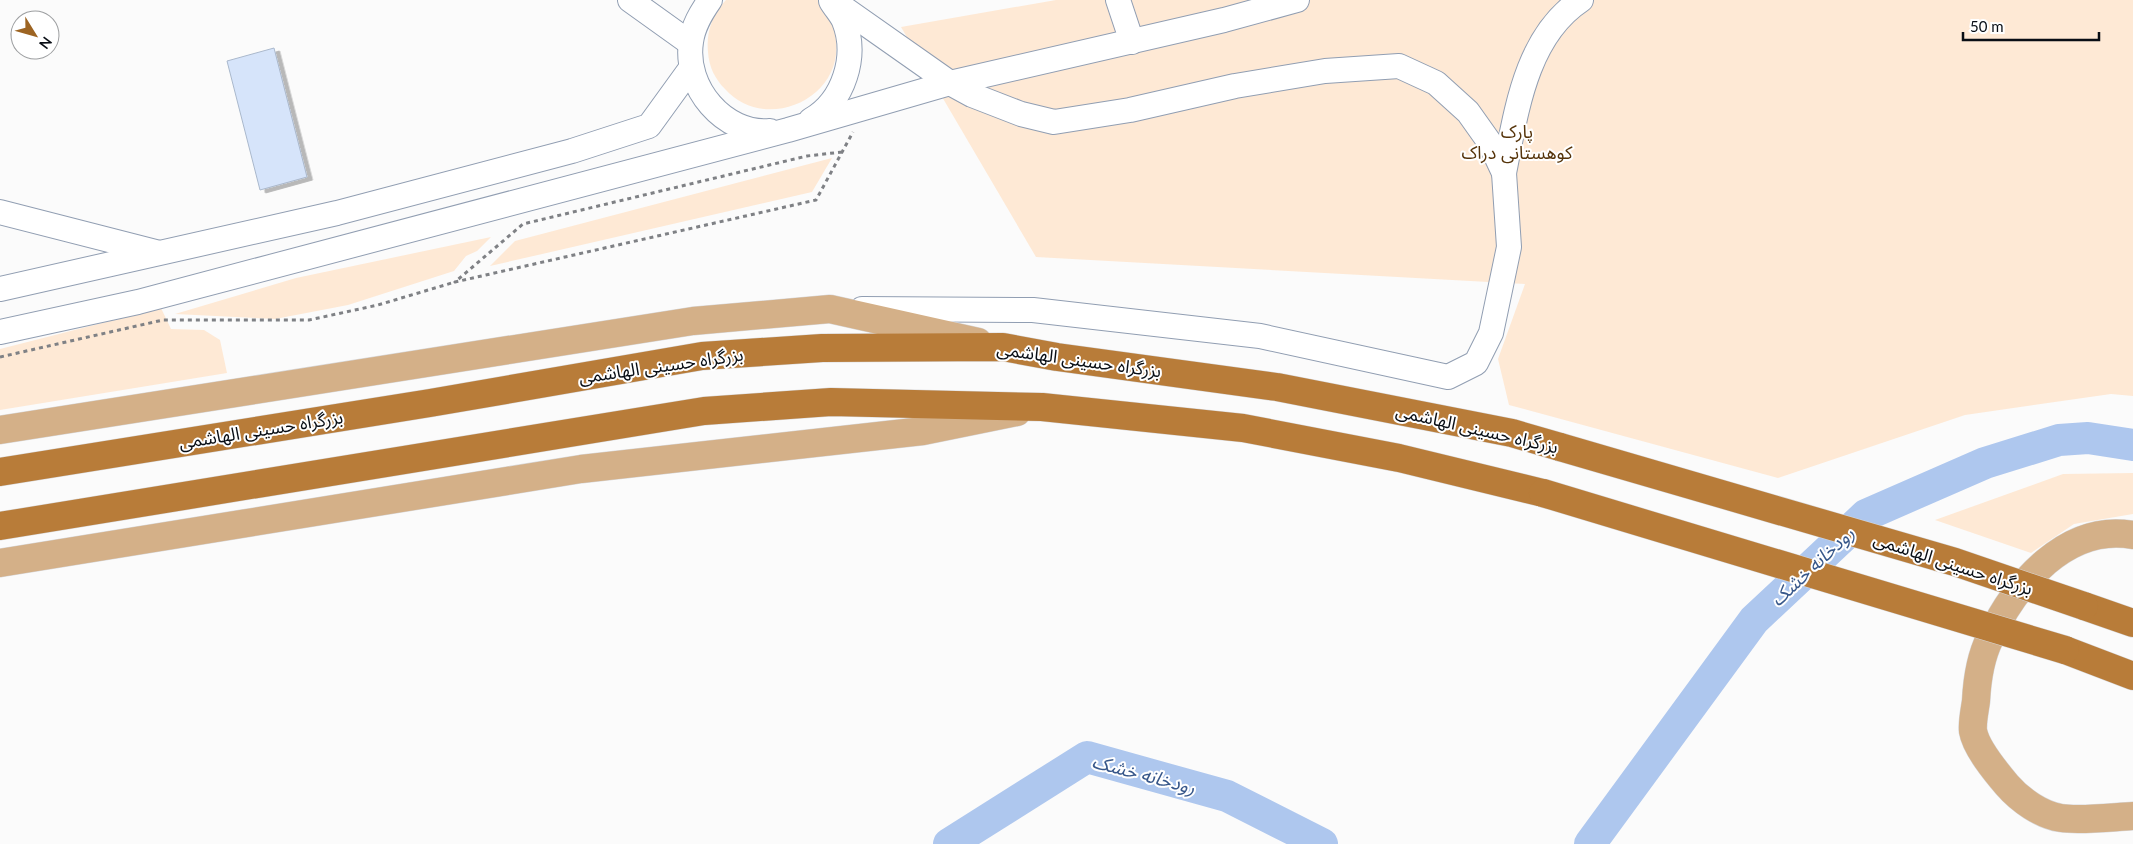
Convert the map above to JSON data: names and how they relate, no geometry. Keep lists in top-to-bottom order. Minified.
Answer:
{"streets":{"highway":["بزرگراه حسینی الهاشمی"]},"water":["رودخانه خشک"],"parks":["پارک کوهستانی دراک"],"scale_bar":"50 m","north":"bottom right"}
